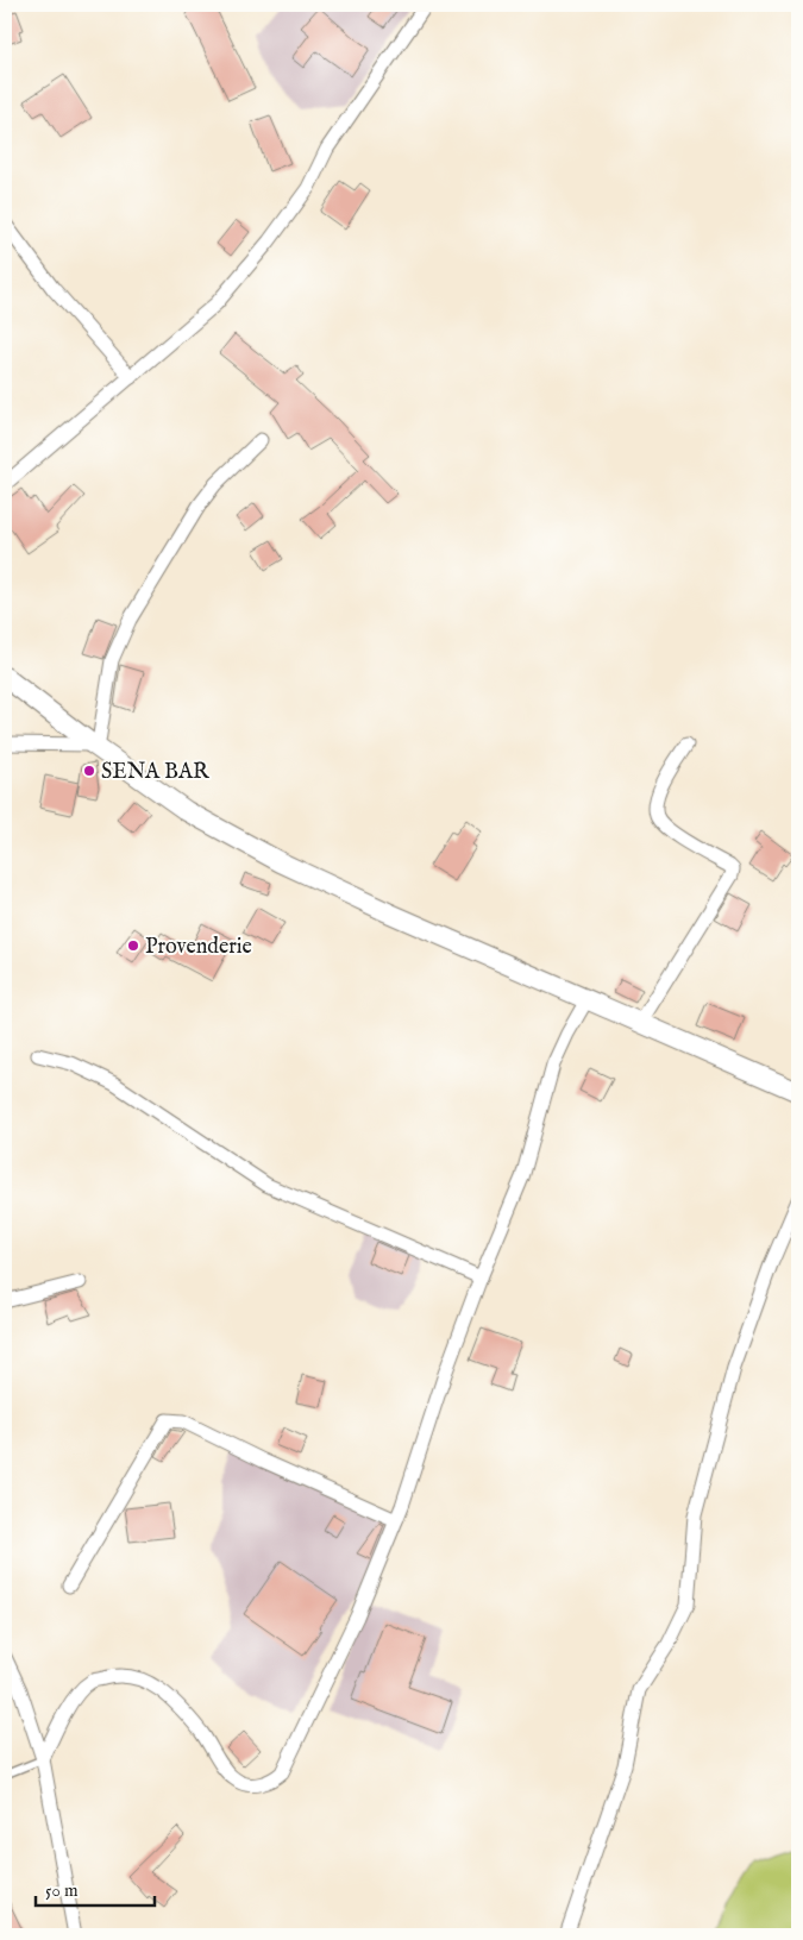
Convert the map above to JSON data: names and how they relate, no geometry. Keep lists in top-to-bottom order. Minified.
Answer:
{"places":["SENA BAR","Provenderie"],"scale_bar":"50 m"}
